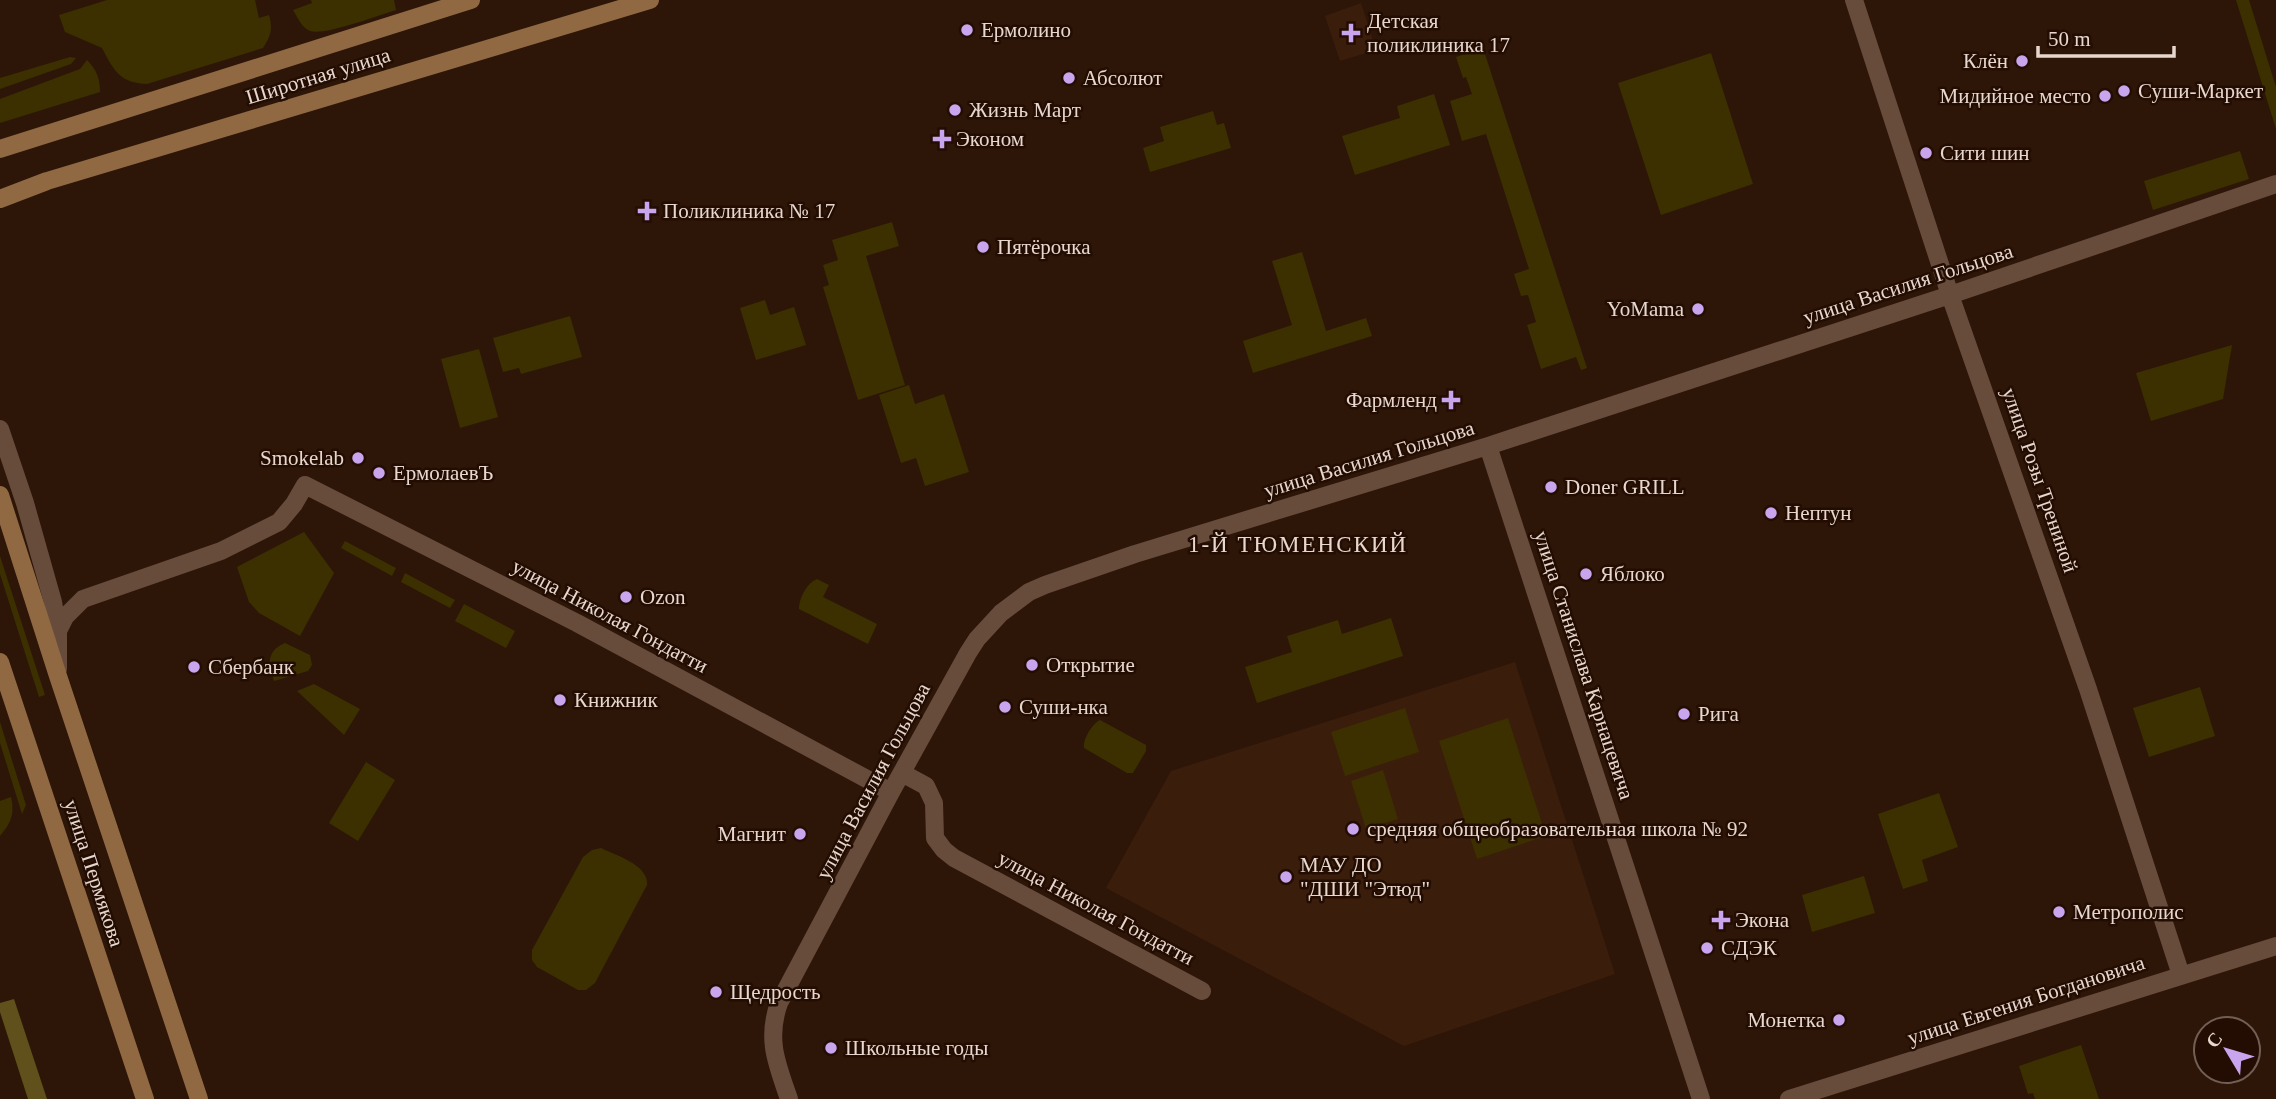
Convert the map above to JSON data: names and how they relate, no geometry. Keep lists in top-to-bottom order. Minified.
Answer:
{"streets":{"main road":["Широтная улица","улица Пермякова"],"street":["улица Василия Гольцова","улица Розы Трениной","улица Николая Гондатти","улица Станислава Карнацевича","улица Евгения Богдановича"]},"crossings":[["улица Василия Гольцова","улица Розы Трениной"],["улица Василия Гольцова","улица Николая Гондатти"],["улица Василия Гольцова","улица Станислава Карнацевича"],["улица Розы Трениной","улица Евгения Богдановича"]],"districts":["1-Й ТЮМЕНСКИЙ"],"places":{"other":["Ермолино","Клён","Абсолют","Суши-Маркет","Мидийное место","Жизнь Март","Сити шин","Пятёрочка","YoMama","Smokelab","ЕрмолаевЪ","Doner GRILL","Нептун","Яблоко","Ozon","Открытие","Сбербанк","Книжник","Суши-нка","Рига","средняя общеобразовательная школа № 92","Магнит","МАУ ДО \"ДШИ \"Этюд\"","Метрополис","СДЭК","Щедрость","Монетка","Школьные годы"],"health":["Детская поликлиника 17","Эконом","Поликлиника № 17","Фармленд","Экона"]},"scale_bar":"50 m","north":"top left"}
